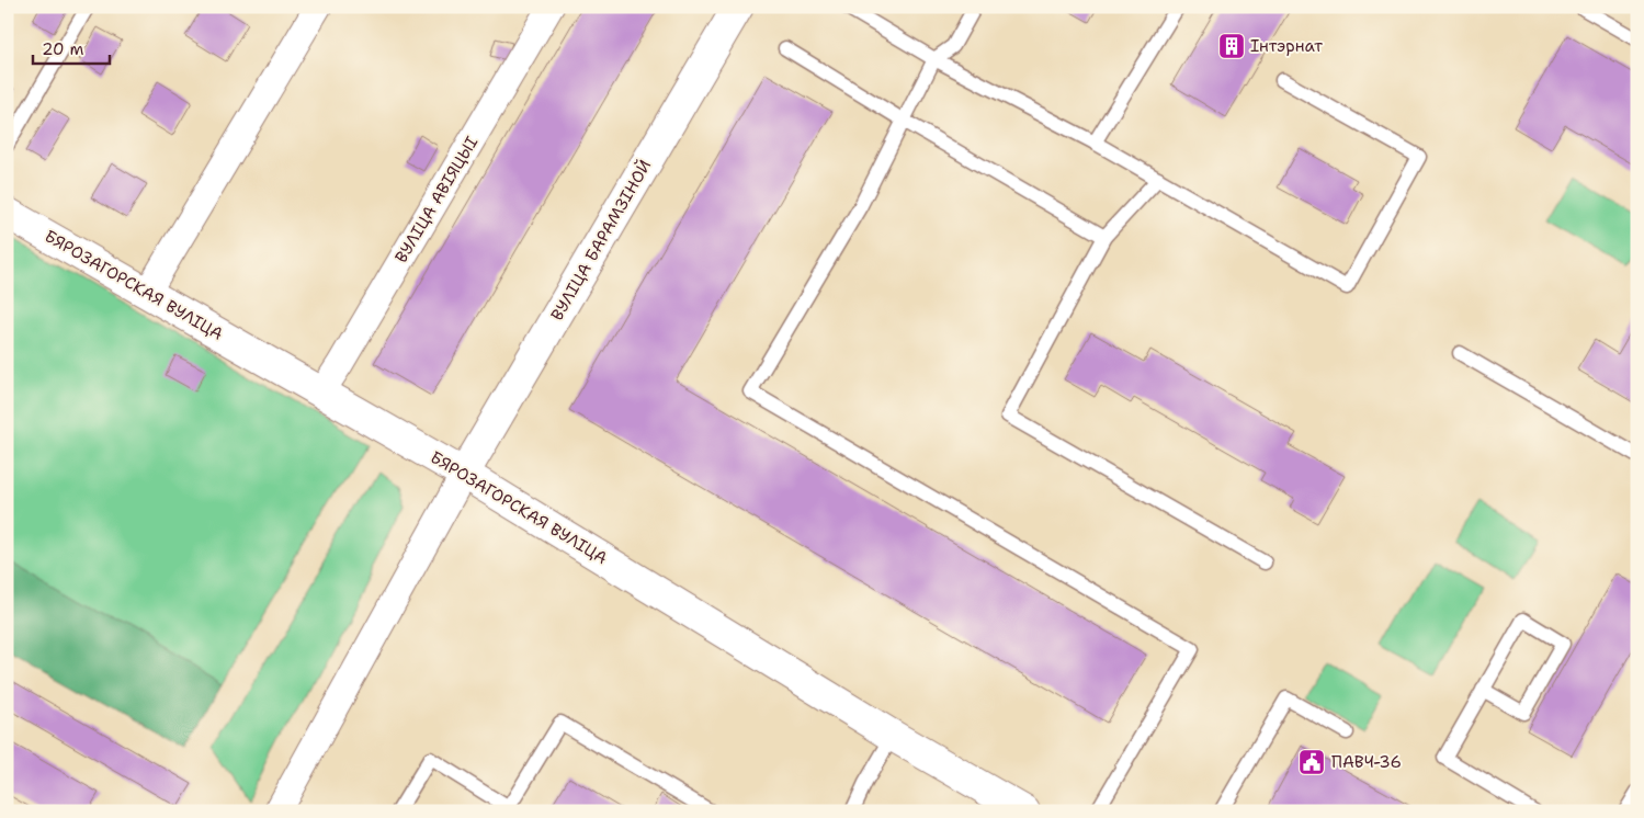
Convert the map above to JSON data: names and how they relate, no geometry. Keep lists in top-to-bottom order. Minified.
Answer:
{"streets":{"street":["ВУЛІЦА АВІЯЦЫІ","ВУЛІЦА БАРАМЗІНОЙ","БЯРОЗАГОРСКАЯ ВУЛІЦА"]},"crossings":[["ВУЛІЦА АВІЯЦЫІ","БЯРОЗАГОРСКАЯ ВУЛІЦА"],["ВУЛІЦА БАРАМЗІНОЙ","БЯРОЗАГОРСКАЯ ВУЛІЦА"]],"places":{"building":["Інтэрнат"],"public building":["ПАВЧ-36"]},"scale_bar":"20 m"}
